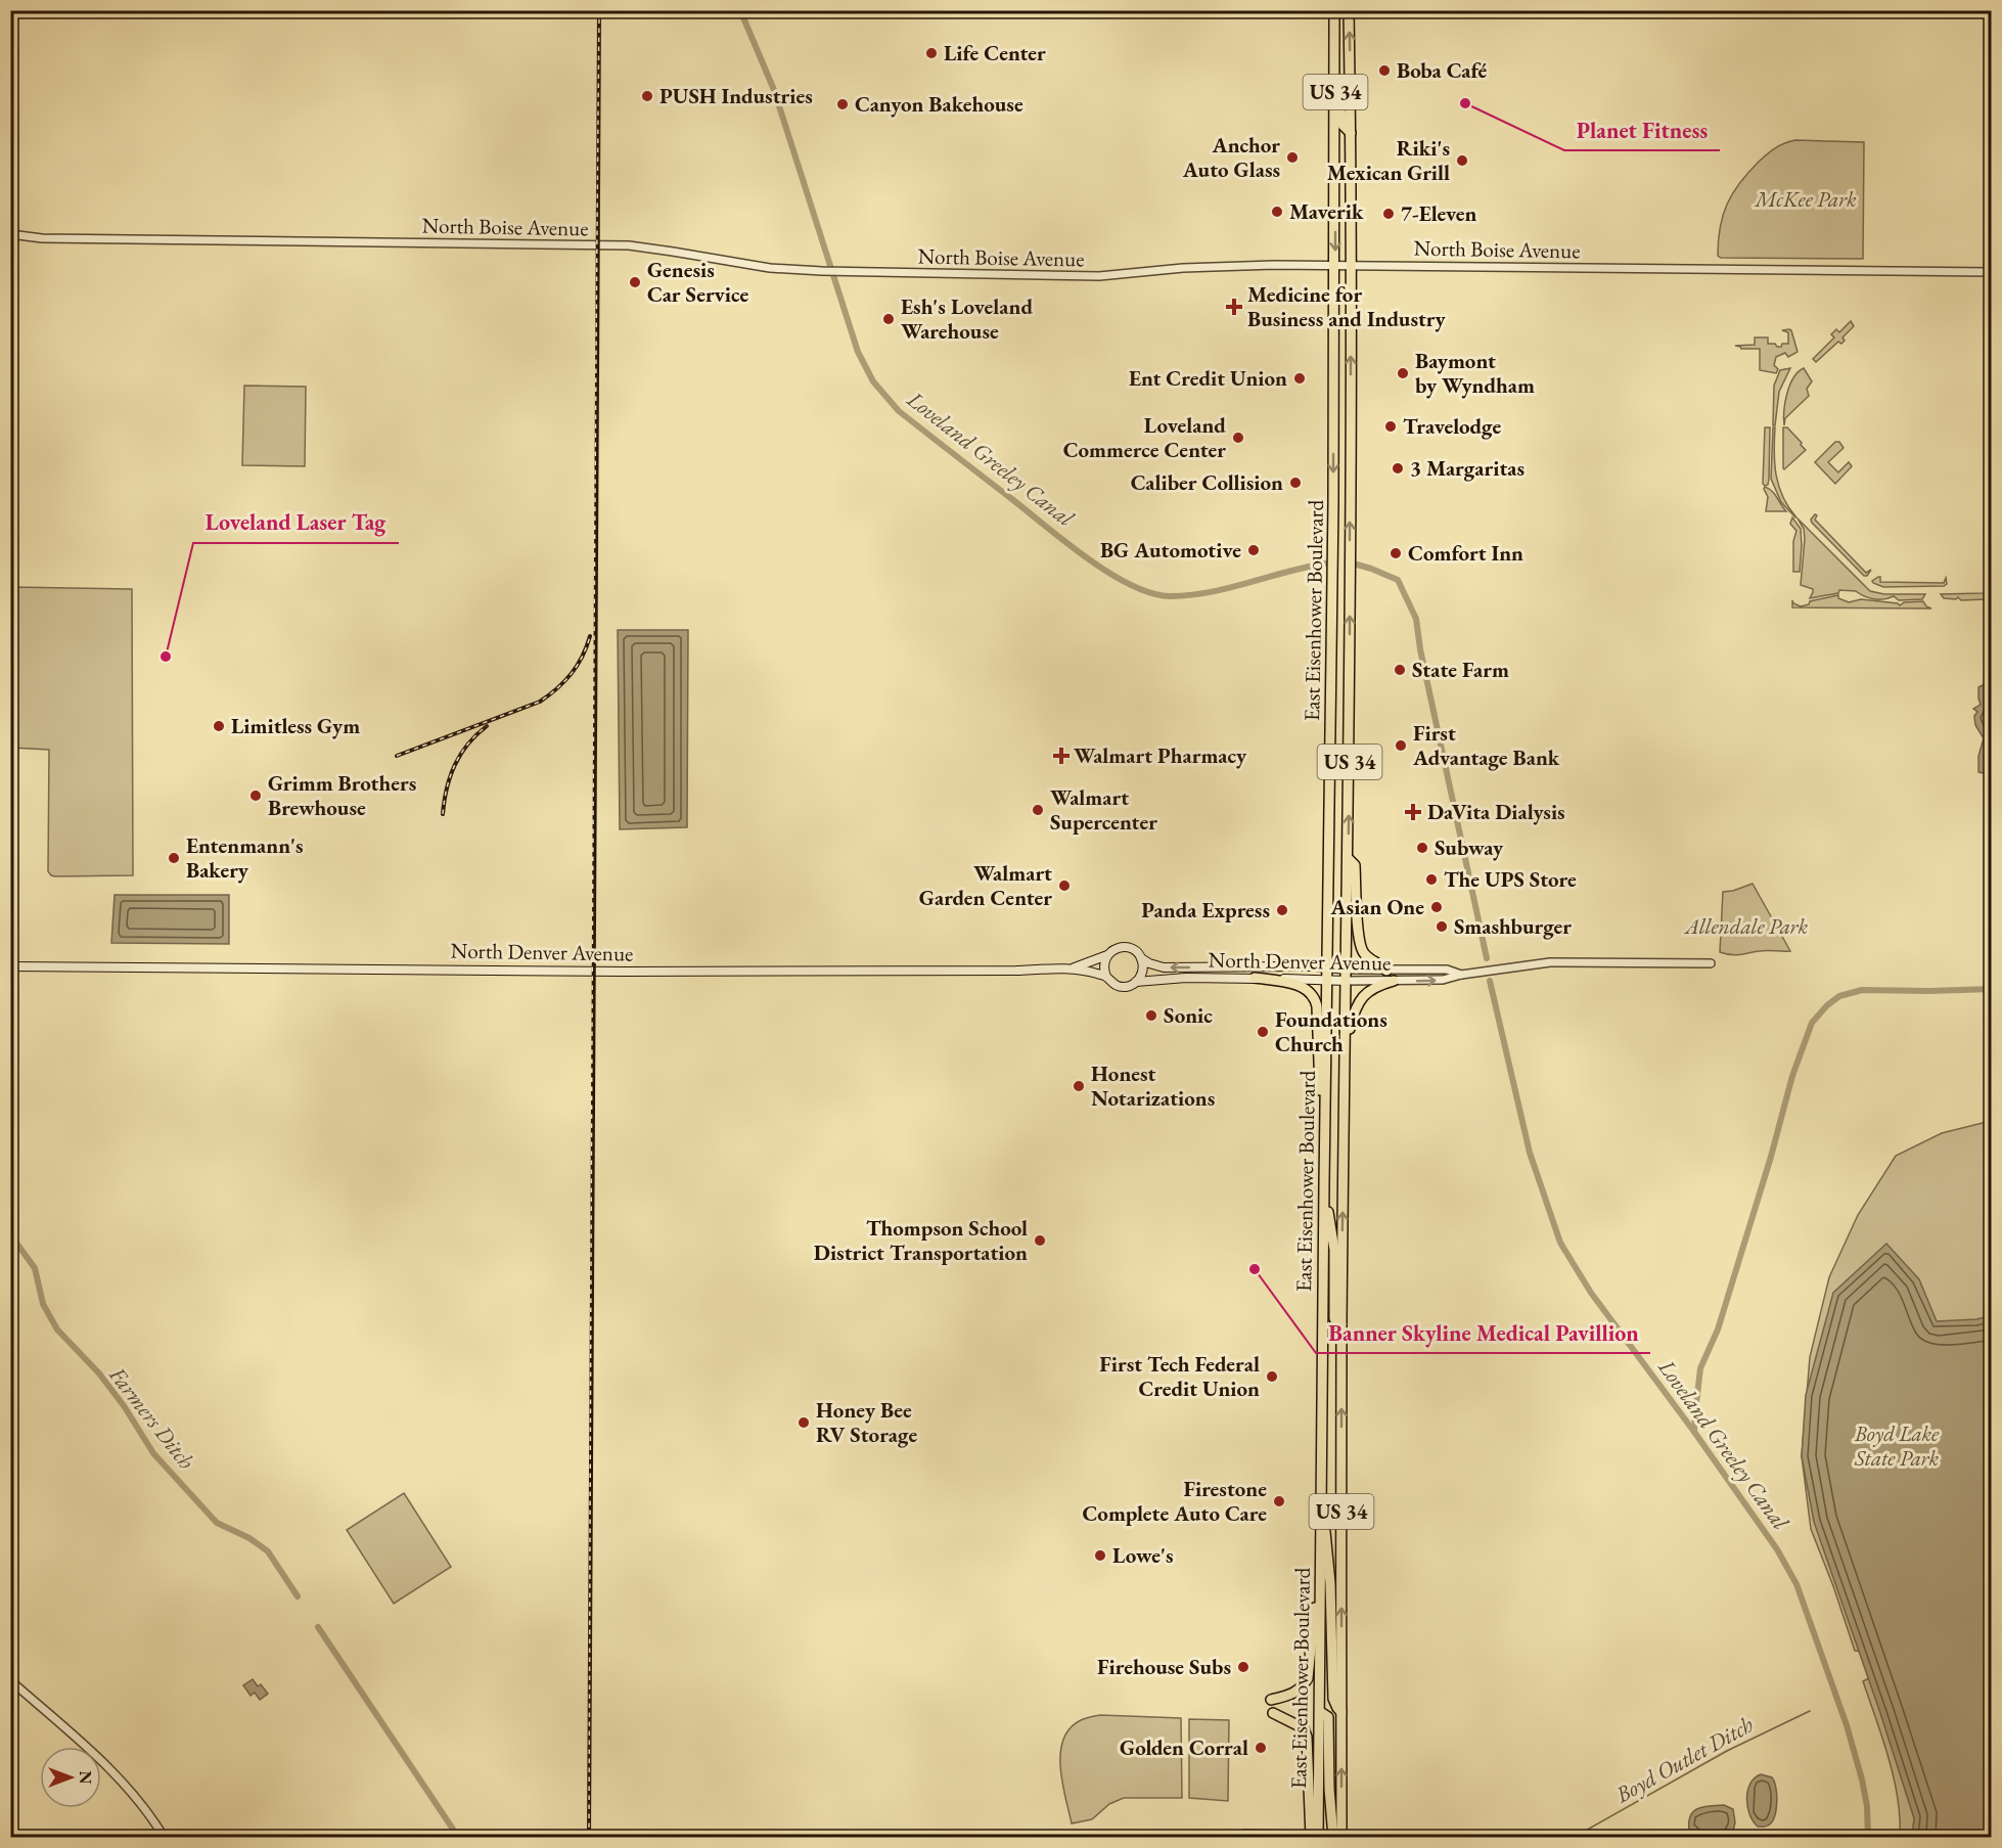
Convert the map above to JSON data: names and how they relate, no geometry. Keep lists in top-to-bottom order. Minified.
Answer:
{"streets":{"highway":["US 34","East Eisenhower Boulevard"],"main road":["North Denver Avenue"],"street":["North Boise Avenue"]},"crossings":[["North Boise Avenue","East Eisenhower Boulevard"],["East Eisenhower Boulevard","North Denver Avenue"]],"water":["Loveland Greeley Canal","Farmers Ditch","Boyd Outlet Ditch"],"parks":["McKee Park","Allendale Park","Boyd Lake State Park"],"places":{"other":["Life Center","Boba Café","PUSH Industries","Planet Fitness","Canyon Bakehouse","Anchor Auto Glass","Riki's Mexican Grill","Maverik","7-Eleven","Genesis Car Service","Esh's Loveland Warehouse","Baymont by Wyndham","Ent Credit Union","Travelodge","Loveland Commerce Center","3 Margaritas","Caliber Collision","BG Automotive","Comfort Inn","Loveland Laser Tag","State Farm","Limitless Gym","First Advantage Bank","Grimm Brothers Brewhouse","Walmart Supercenter","Subway","Entenmann's Bakery","The UPS Store","Walmart Garden Center","Asian One","Panda Express","Smashburger","Sonic","Foundations Church","Honest Notarizations","Thompson School District Transportation","Banner Skyline Medical Pavillion","First Tech Federal Credit Union","Honey Bee RV Storage","Firestone Complete Auto Care","Lowe's","Firehouse Subs","Golden Corral"],"health":["Medicine for Business and Industry","Walmart Pharmacy","DaVita Dialysis"]},"north":"right"}
